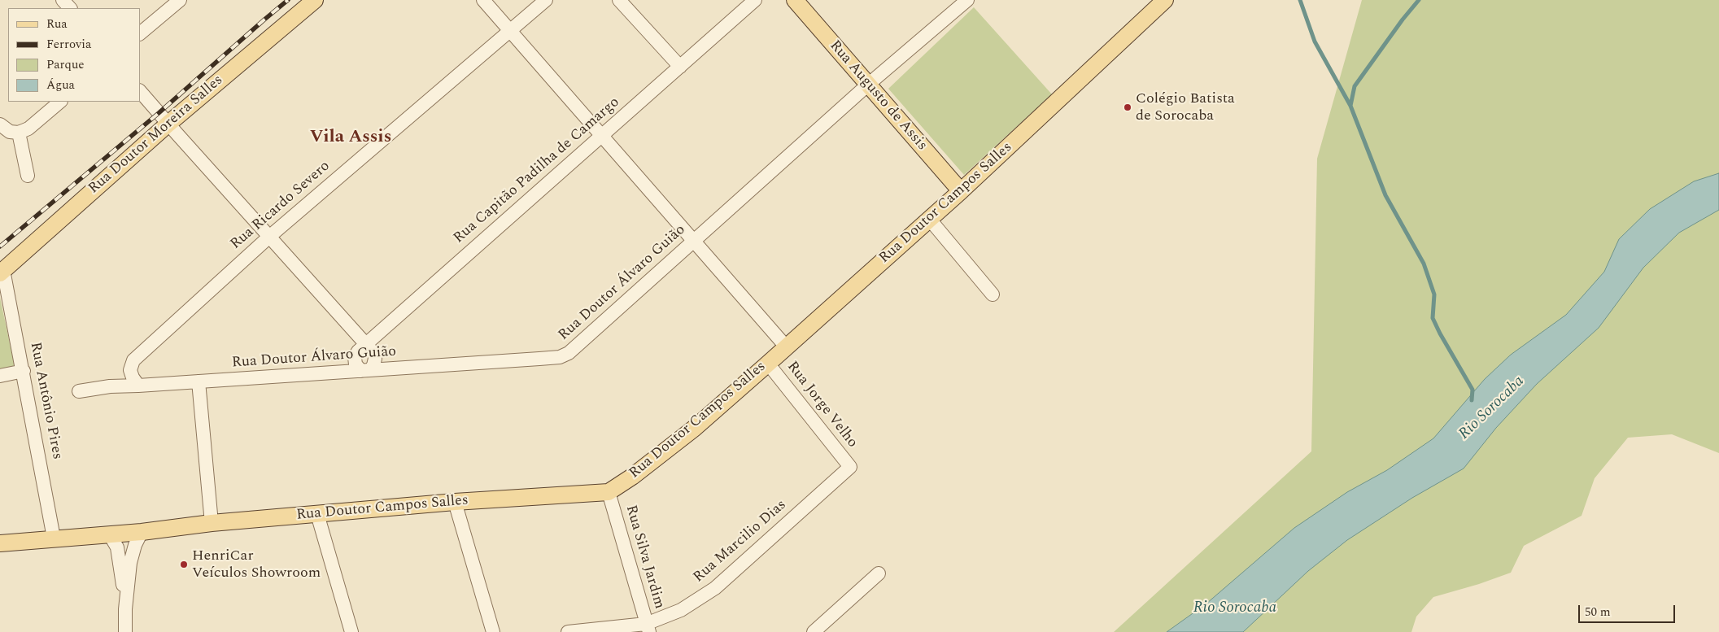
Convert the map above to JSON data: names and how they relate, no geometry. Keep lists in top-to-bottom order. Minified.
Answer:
{"streets":{"main road":["Rua Augusto de Assis","Rua Doutor Moreira Salles","Rua Doutor Campos Salles"],"street":["Rua Capitão Padilha de Camargo","Rua Ricardo Severo","Rua Doutor Álvaro Guião","Rua Antônio Pires","Rua Jorge Velho","Rua Marcilio Dias","Rua Silva Jardim"]},"crossings":[["Rua Augusto de Assis","Rua Doutor Campos Salles"],["Rua Augusto de Assis","Rua Doutor Álvaro Guião"],["Rua Doutor Moreira Salles","Rua Antônio Pires"],["Rua Capitão Padilha de Camargo","Rua Doutor Álvaro Guião"],["Rua Doutor Campos Salles","Rua Antônio Pires"],["Rua Doutor Campos Salles","Rua Jorge Velho"],["Rua Doutor Campos Salles","Rua Silva Jardim"],["Rua Ricardo Severo","Rua Doutor Álvaro Guião"],["Rua Jorge Velho","Rua Marcilio Dias"],["Rua Marcilio Dias","Rua Silva Jardim"]],"districts":["Vila Assis"],"water":["Rio Sorocaba"],"places":["Colégio Batista de Sorocaba","HenriCar Veículos Showroom"],"legend":["Rua","Ferrovia","Parque","Água"],"scale_bar":"50 m"}
